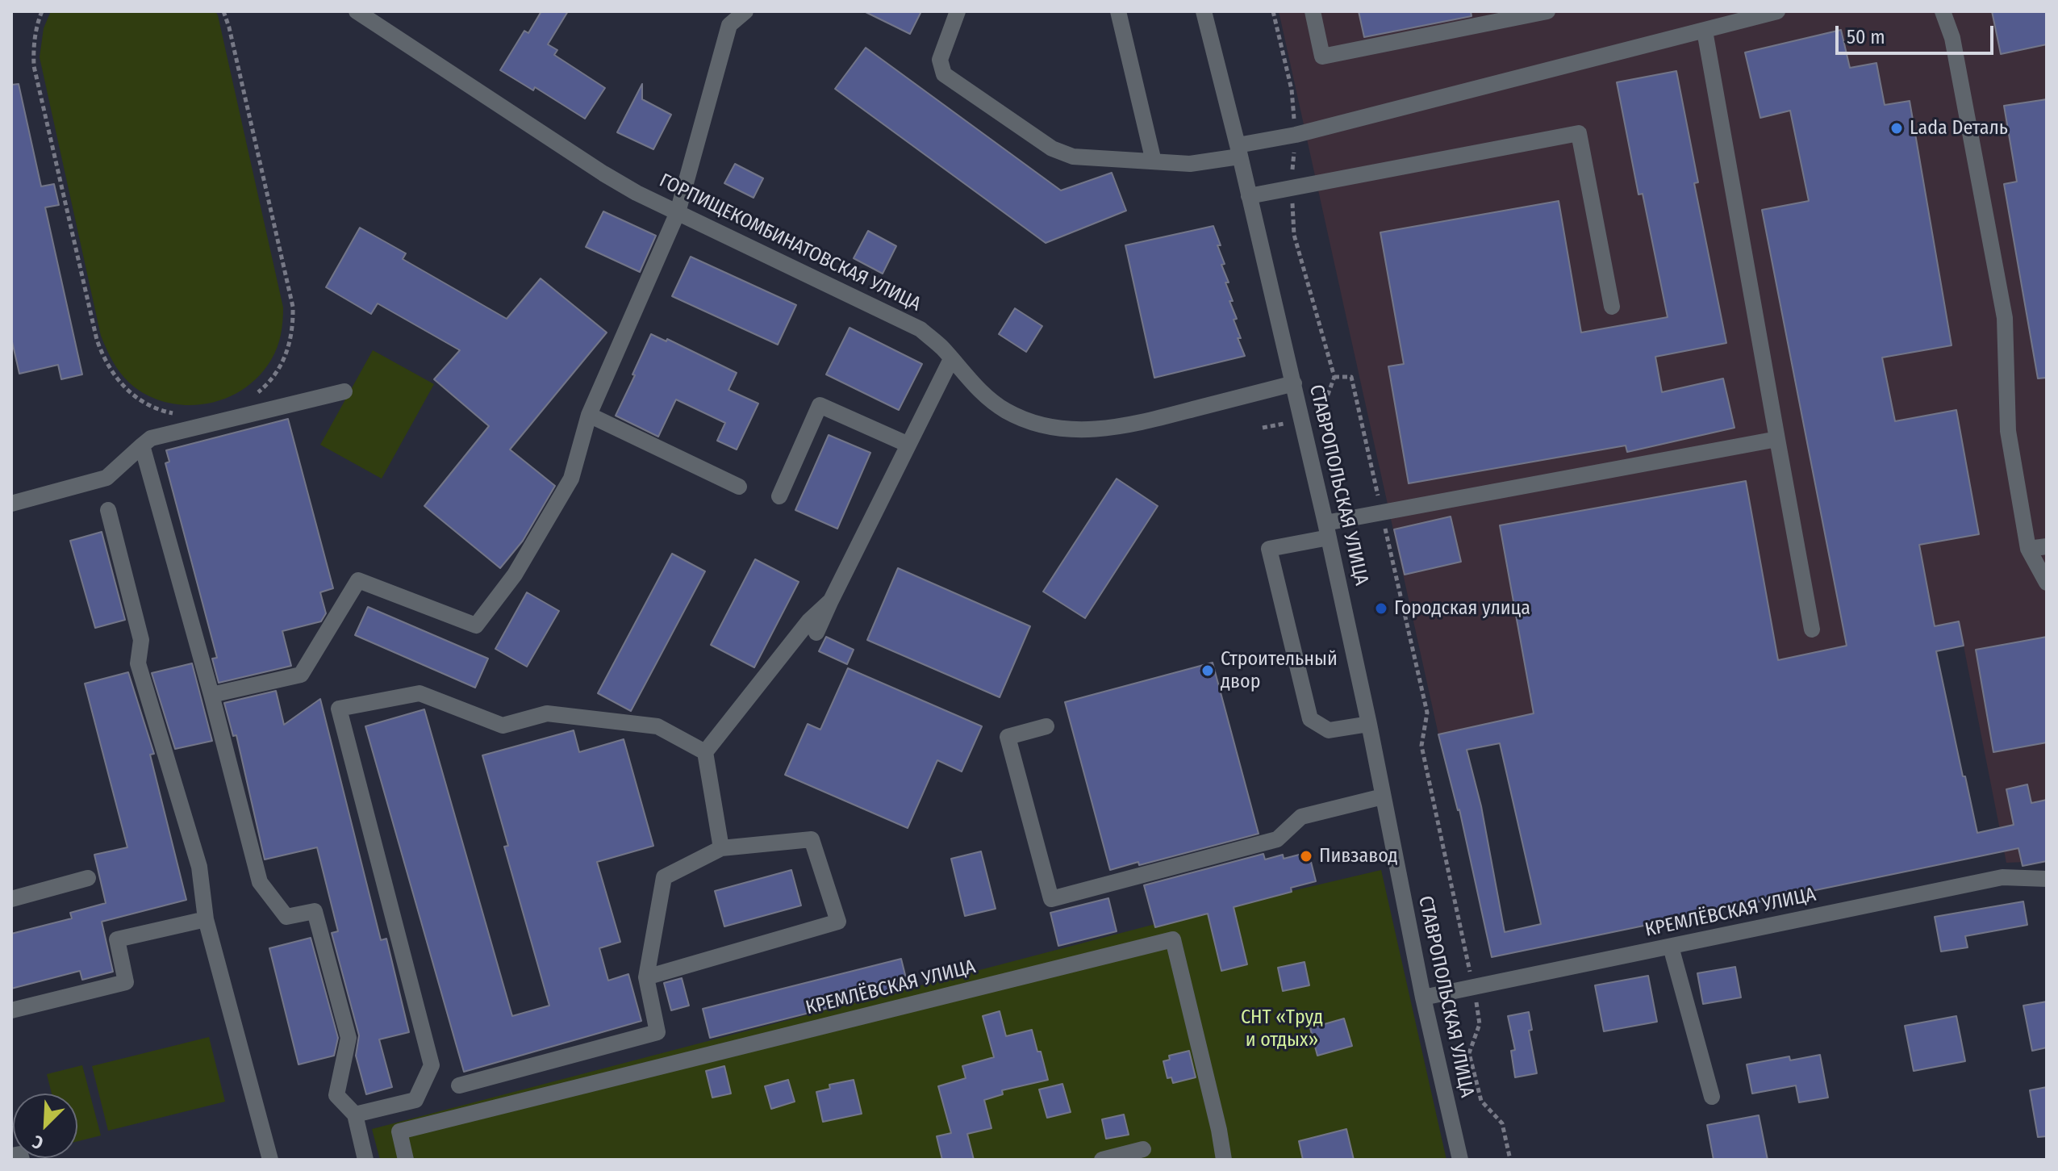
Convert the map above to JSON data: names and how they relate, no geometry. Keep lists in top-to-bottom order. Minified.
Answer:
{"streets":{"street":["ГОРПИЩЕКОМБИНАТОВСКАЯ УЛИЦА","СТАВРОПОЛЬСКАЯ УЛИЦА","КРЕМЛЁВСКАЯ УЛИЦА"]},"crossings":[["ГОРПИЩЕКОМБИНАТОВСКАЯ УЛИЦА","СТАВРОПОЛЬСКАЯ УЛИЦА"],["СТАВРОПОЛЬСКАЯ УЛИЦА","КРЕМЛЁВСКАЯ УЛИЦА"]],"parks":["СНТ «Труд и отдых»"],"places":["Lada Dеталь","Городская улица","Строительный двор","Пивзавод"],"scale_bar":"50 m","north":"bottom left"}
